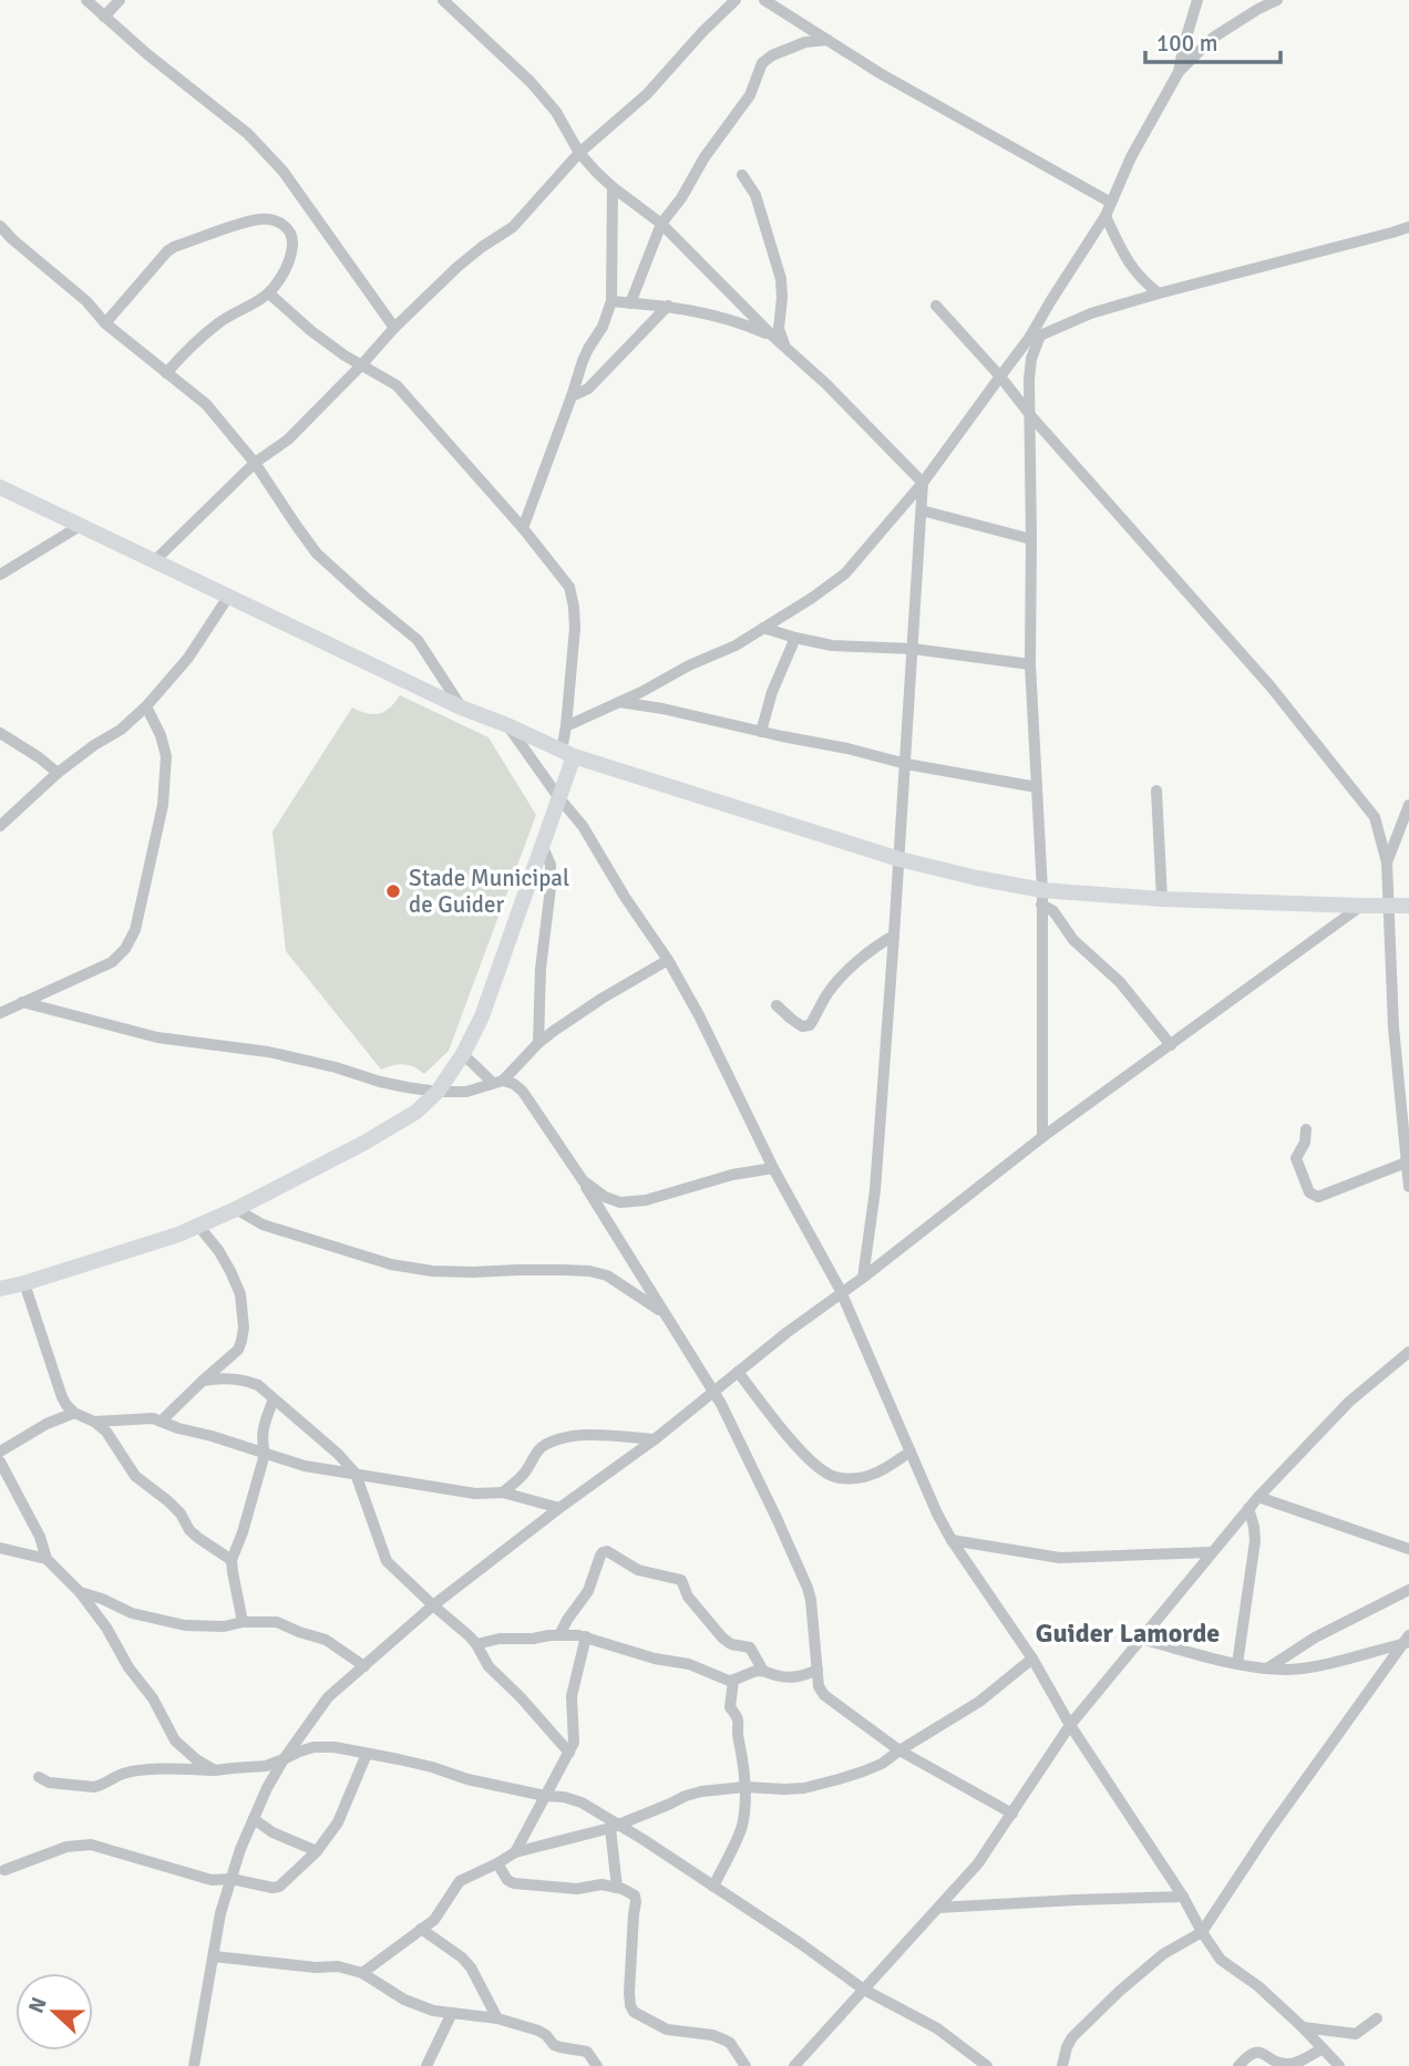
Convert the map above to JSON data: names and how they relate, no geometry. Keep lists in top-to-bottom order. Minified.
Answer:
{"districts":["Guider Lamorde"],"places":["Stade Municipal de Guider"],"scale_bar":"100 m","north":"left"}
